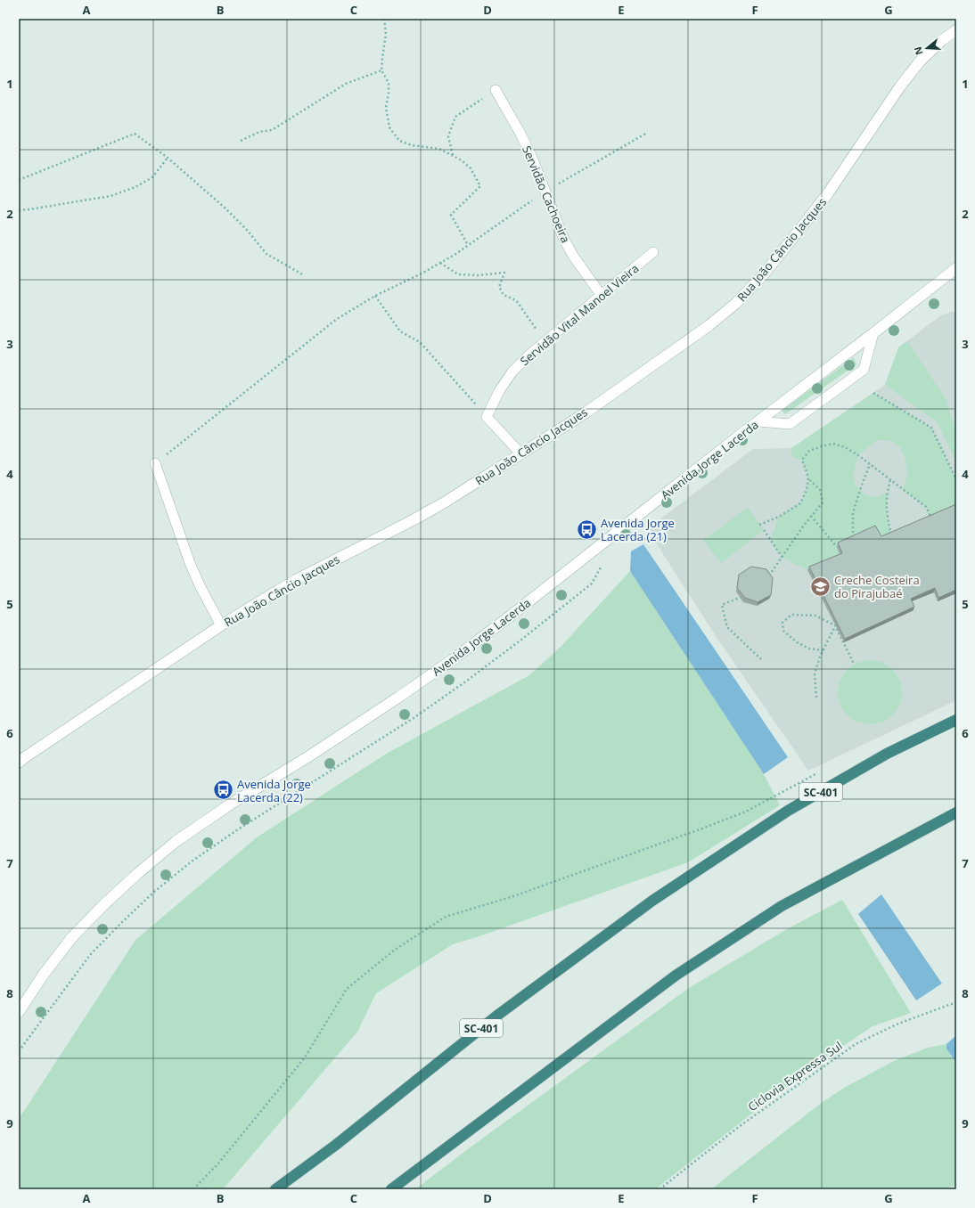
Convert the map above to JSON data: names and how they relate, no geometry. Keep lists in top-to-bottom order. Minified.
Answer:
{"streets":{"highway":["SC-401"],"street":["Rua João Câncio Jacques","Avenida Jorge Lacerda"],"lane":["Servidão Cachoeira","Servidão Vital Manoel Vieira"],"path":["Ciclovia Expressa Sul"]},"crossings":[["Servidão Cachoeira","Servidão Vital Manoel Vieira"]],"places":{"bus stop":["Avenida Jorge Lacerda (21)","Avenida Jorge Lacerda (22)"],"school or university":["Creche Costeira do Pirajubaé"]},"north":"left","grid":{"columns":["A","B","C","D","E","F","G"],"rows":["1","2","3","4","5","6","7","8","9"]}}
